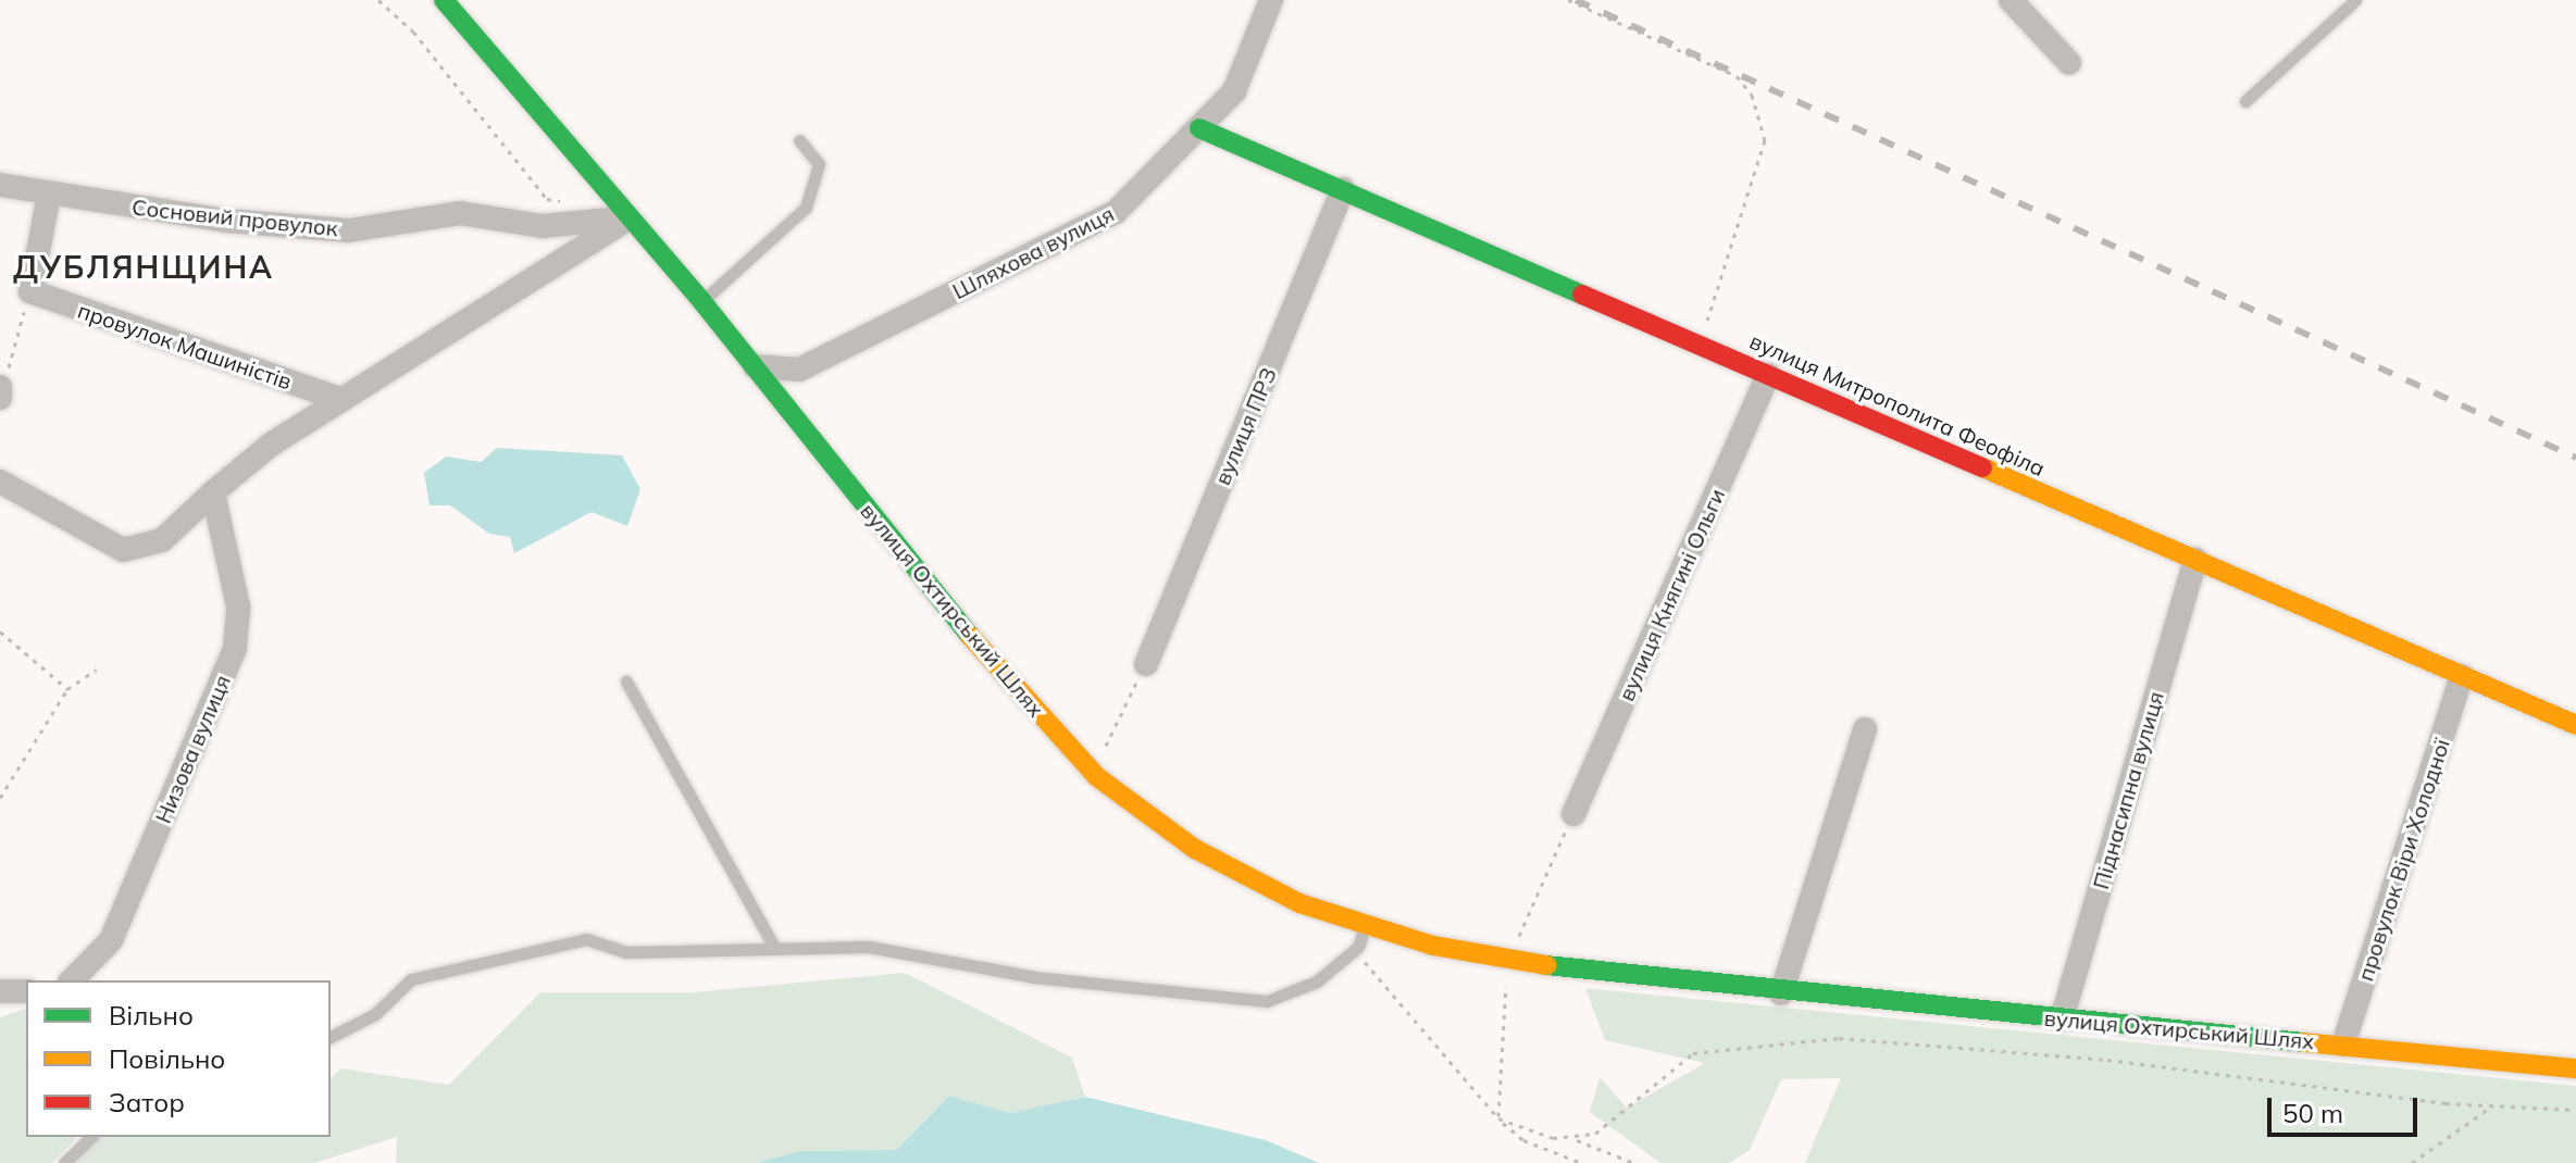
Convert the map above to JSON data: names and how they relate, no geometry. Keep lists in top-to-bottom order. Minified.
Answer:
{"streets":{"main road":["вулиця Митрополита Феофіла","вулиця Охтирський Шлях"],"street":["Сосновий провулок","Шляхова вулиця","провулок Машиністів","вулиця ПРЗ","вулиця Княгині Ольги","Низова вулиця","Піднасипна вулиця","провулок Віри Холодної"]},"crossings":[["Сосновий провулок","вулиця Охтирський Шлях"],["Шляхова вулиця","вулиця Митрополита Феофіла"],["Шляхова вулиця","вулиця Охтирський Шлях"],["вулиця Митрополита Феофіла","вулиця ПРЗ"],["вулиця Митрополита Феофіла","вулиця Княгині Ольги"],["вулиця Митрополита Феофіла","Піднасипна вулиця"],["вулиця Митрополита Феофіла","провулок Віри Холодної"],["вулиця Охтирський Шлях","Піднасипна вулиця"],["вулиця Охтирський Шлях","провулок Віри Холодної"]],"districts":["ДУБЛЯНЩИНА"],"legend":["Вільно","Повільно","Затор"],"scale_bar":"50 m"}
